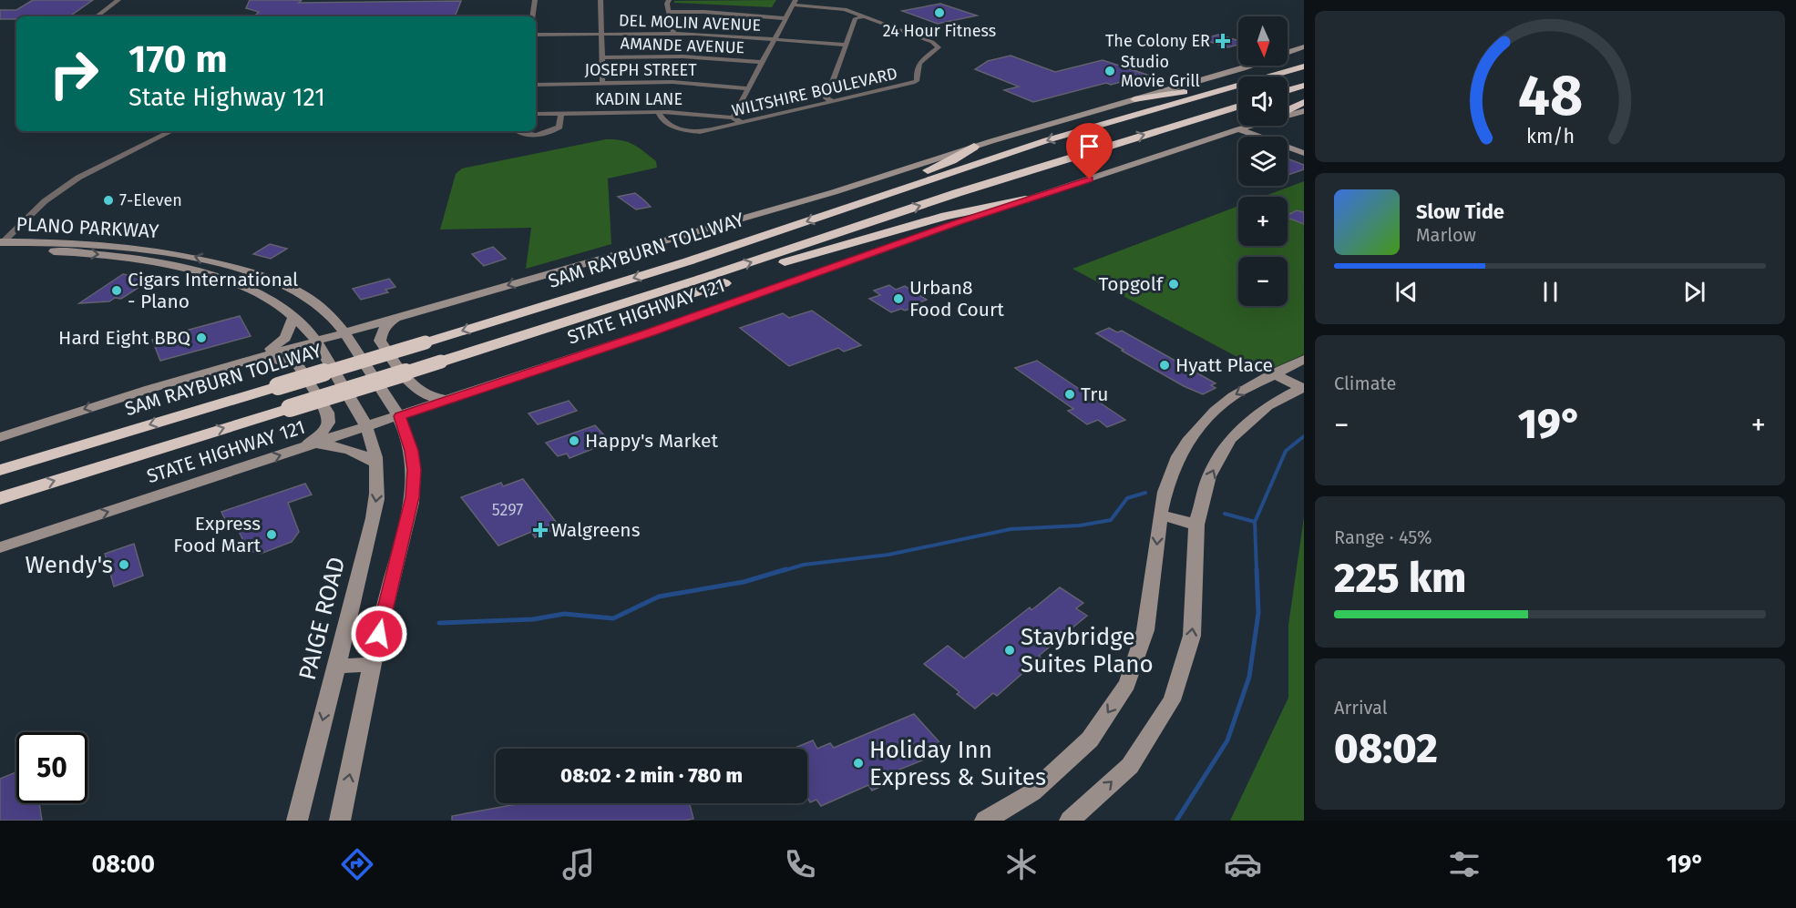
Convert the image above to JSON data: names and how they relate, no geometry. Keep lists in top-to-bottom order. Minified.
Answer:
{"streets":{"highway":["SAM RAYBURN TOLLWAY"],"main road":["PLANO PARKWAY","STATE HIGHWAY 121","PAIGE ROAD"],"street":["DEL MOLIN AVENUE","AMANDE AVENUE","JOSEPH STREET","WILTSHIRE BOULEVARD","KADIN LANE"]},"crossings":[["WILTSHIRE BOULEVARD","KADIN LANE"],["PLANO PARKWAY","STATE HIGHWAY 121"],["PLANO PARKWAY","PAIGE ROAD"],["STATE HIGHWAY 121","PAIGE ROAD"]],"places":{"other":["24 Hour Fitness","Studio Movie Grill","7-Eleven","Topgolf","Cigars International - Plano","Urban8 Food Court","Hard Eight BBQ","Hyatt Place","Tru","Happy's Market","Express Food Mart","Wendy's","Staybridge Suites Plano","Holiday Inn Express & Suites"],"health":["The Colony ER","Walgreens"]},"house_numbers":["5297"],"north":"bottom","page":{"map_buttons":["+","−"],"turn":["170 m","State Highway 121"],"song":["Slow Tide","Marlow"],"tile":["Climate",["Range · 45%","225 km"],["Arrival","08:02"]],"heat":["−","19°","+"],"limit":"50","trip":"08:02 · 2 min · 780 m","tabs":["08:00","19°"],"gauge":["48","km/h"]}}
